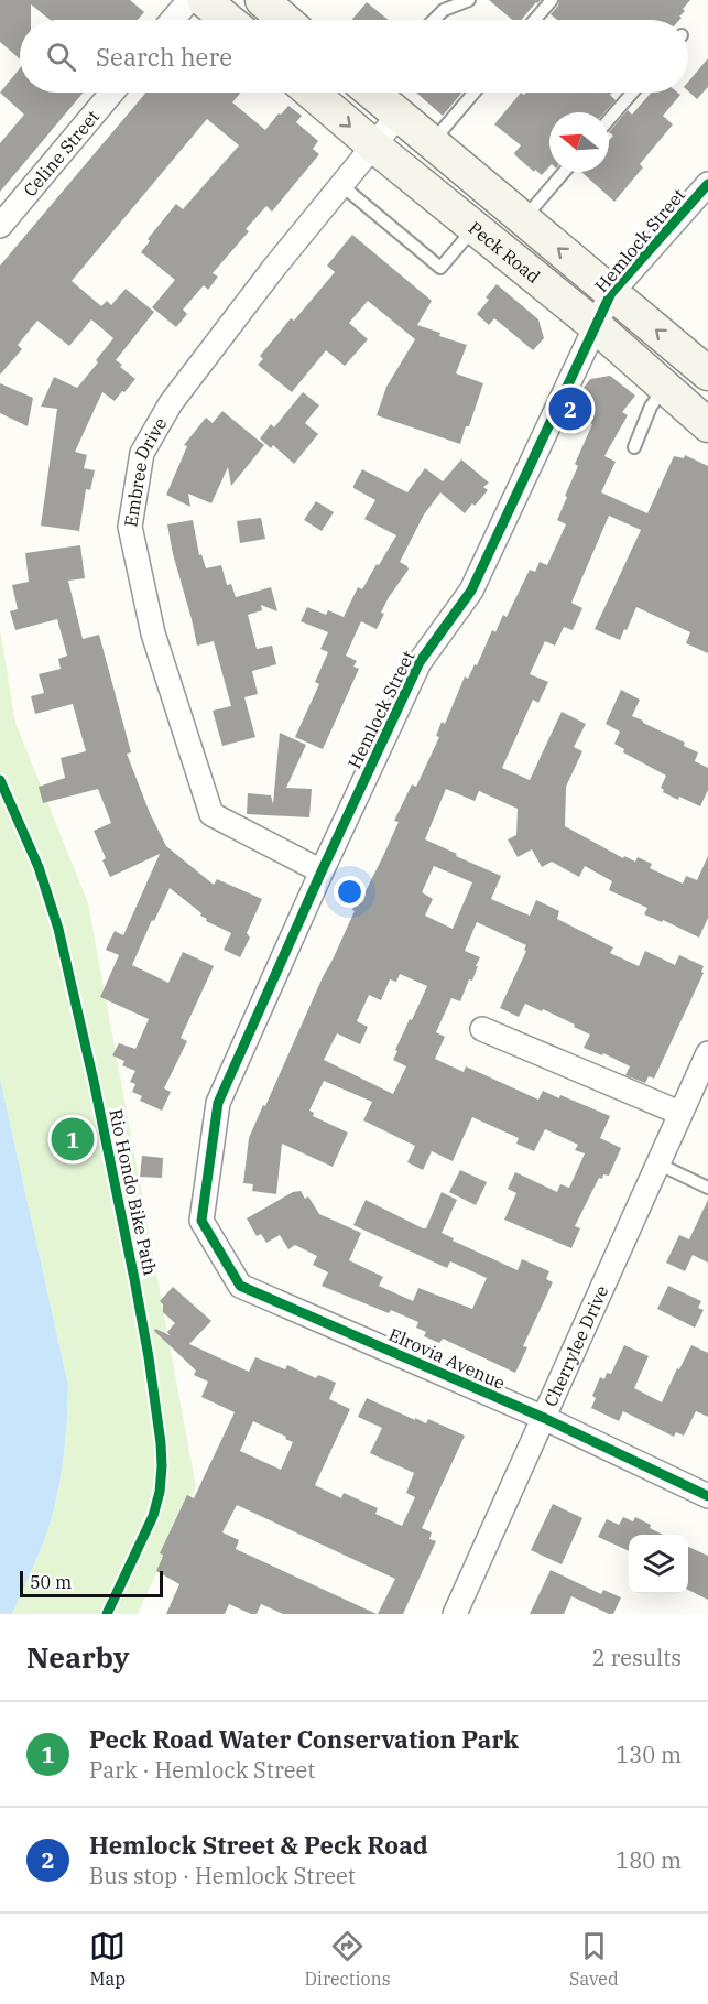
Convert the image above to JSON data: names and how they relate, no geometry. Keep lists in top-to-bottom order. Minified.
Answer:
{"streets":{"main road":["Peck Road"],"street":["Celine Street","Hemlock Street","Embree Drive","Cherrylee Drive","Elrovia Avenue"],"cycle path":["Rio Hondo Bike Path"]},"crossings":[["Hemlock Street","Peck Road"],["Hemlock Street","Embree Drive"],["Hemlock Street","Elrovia Avenue"],["Peck Road","Embree Drive"],["Cherrylee Drive","Elrovia Avenue"]],"scale_bar":"50 m","north":"left","page":{"search":"Search here","pins":["2","1"],"scale":"50 m","heading":["Nearby","2 results"],"list":[{"mark":"1","name":"Peck Road Water Conservation Park","note":"Park · Hemlock Street","value":"130 m"},{"mark":"2","name":"Hemlock Street & Peck Road","note":"Bus stop · Hemlock Street","value":"180 m"}],"nav":["Map","Directions","Saved"]}}
